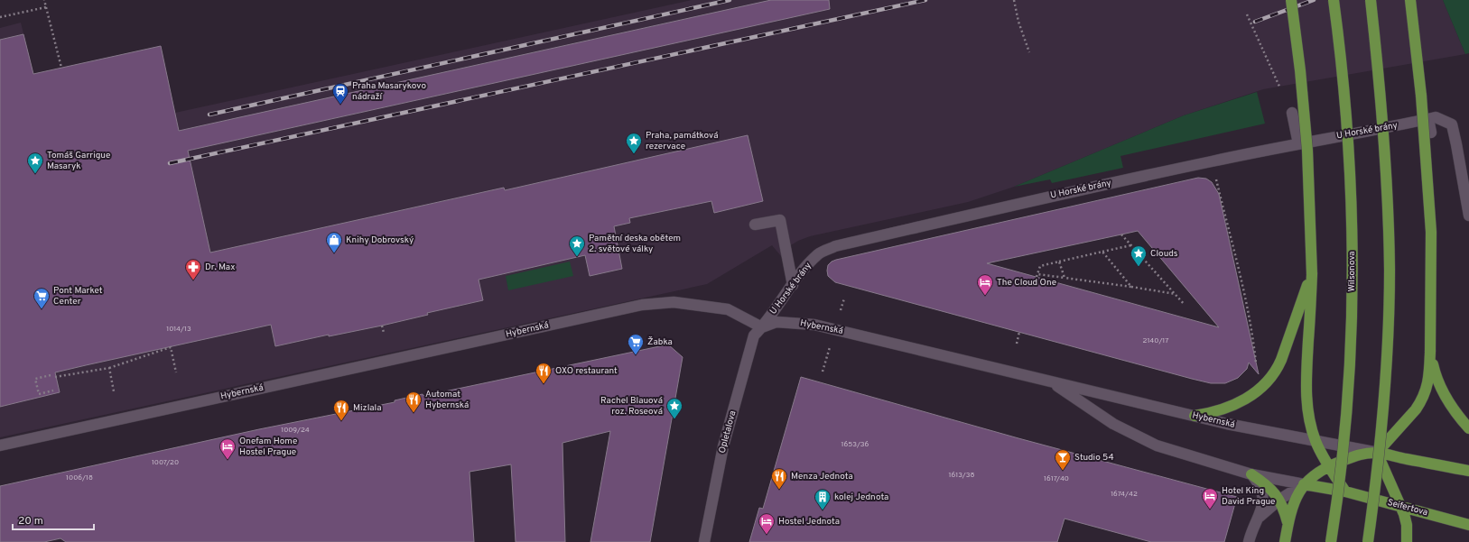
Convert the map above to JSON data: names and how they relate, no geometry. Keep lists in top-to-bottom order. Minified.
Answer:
{"streets":{"main road":["Wilsonova","Hybernská","Seifertova"],"street":["U Horské brány","Opletalova"]},"crossings":[["U Horské brány","Hybernská"],["U Horské brány","Opletalova"],["Hybernská","Opletalova"],["Hybernská","Seifertova"]],"places":{"station":["Praha Masarykovo nádraží"],"place":["Praha, památková rezervace","Tomáš Garrigue Masaryk","Pamětní deska obětem 2. světové války","Clouds","Rachel Blauová roz. Roseová"],"shop":["Knihy Dobrovský"],"pharmacy":["Dr. Max"],"hotel":["The Cloud One","Onefam Home Hostel Prague","Hotel King David Prague","Hostel Jednota"],"supermarket":["Pont Market Center","Žabka"],"restaurant":["OXO restaurant","Automat Hybernská","Mizlala","Menza Jednota"],"bar":["Studio 54"],"building":["kolej Jednota"]},"house_numbers":["1014/13","2140/17","1009/24","1653/36","1007/20","1613/38","1006/18","1617/40","1674/42"],"scale_bar":"20 m"}
